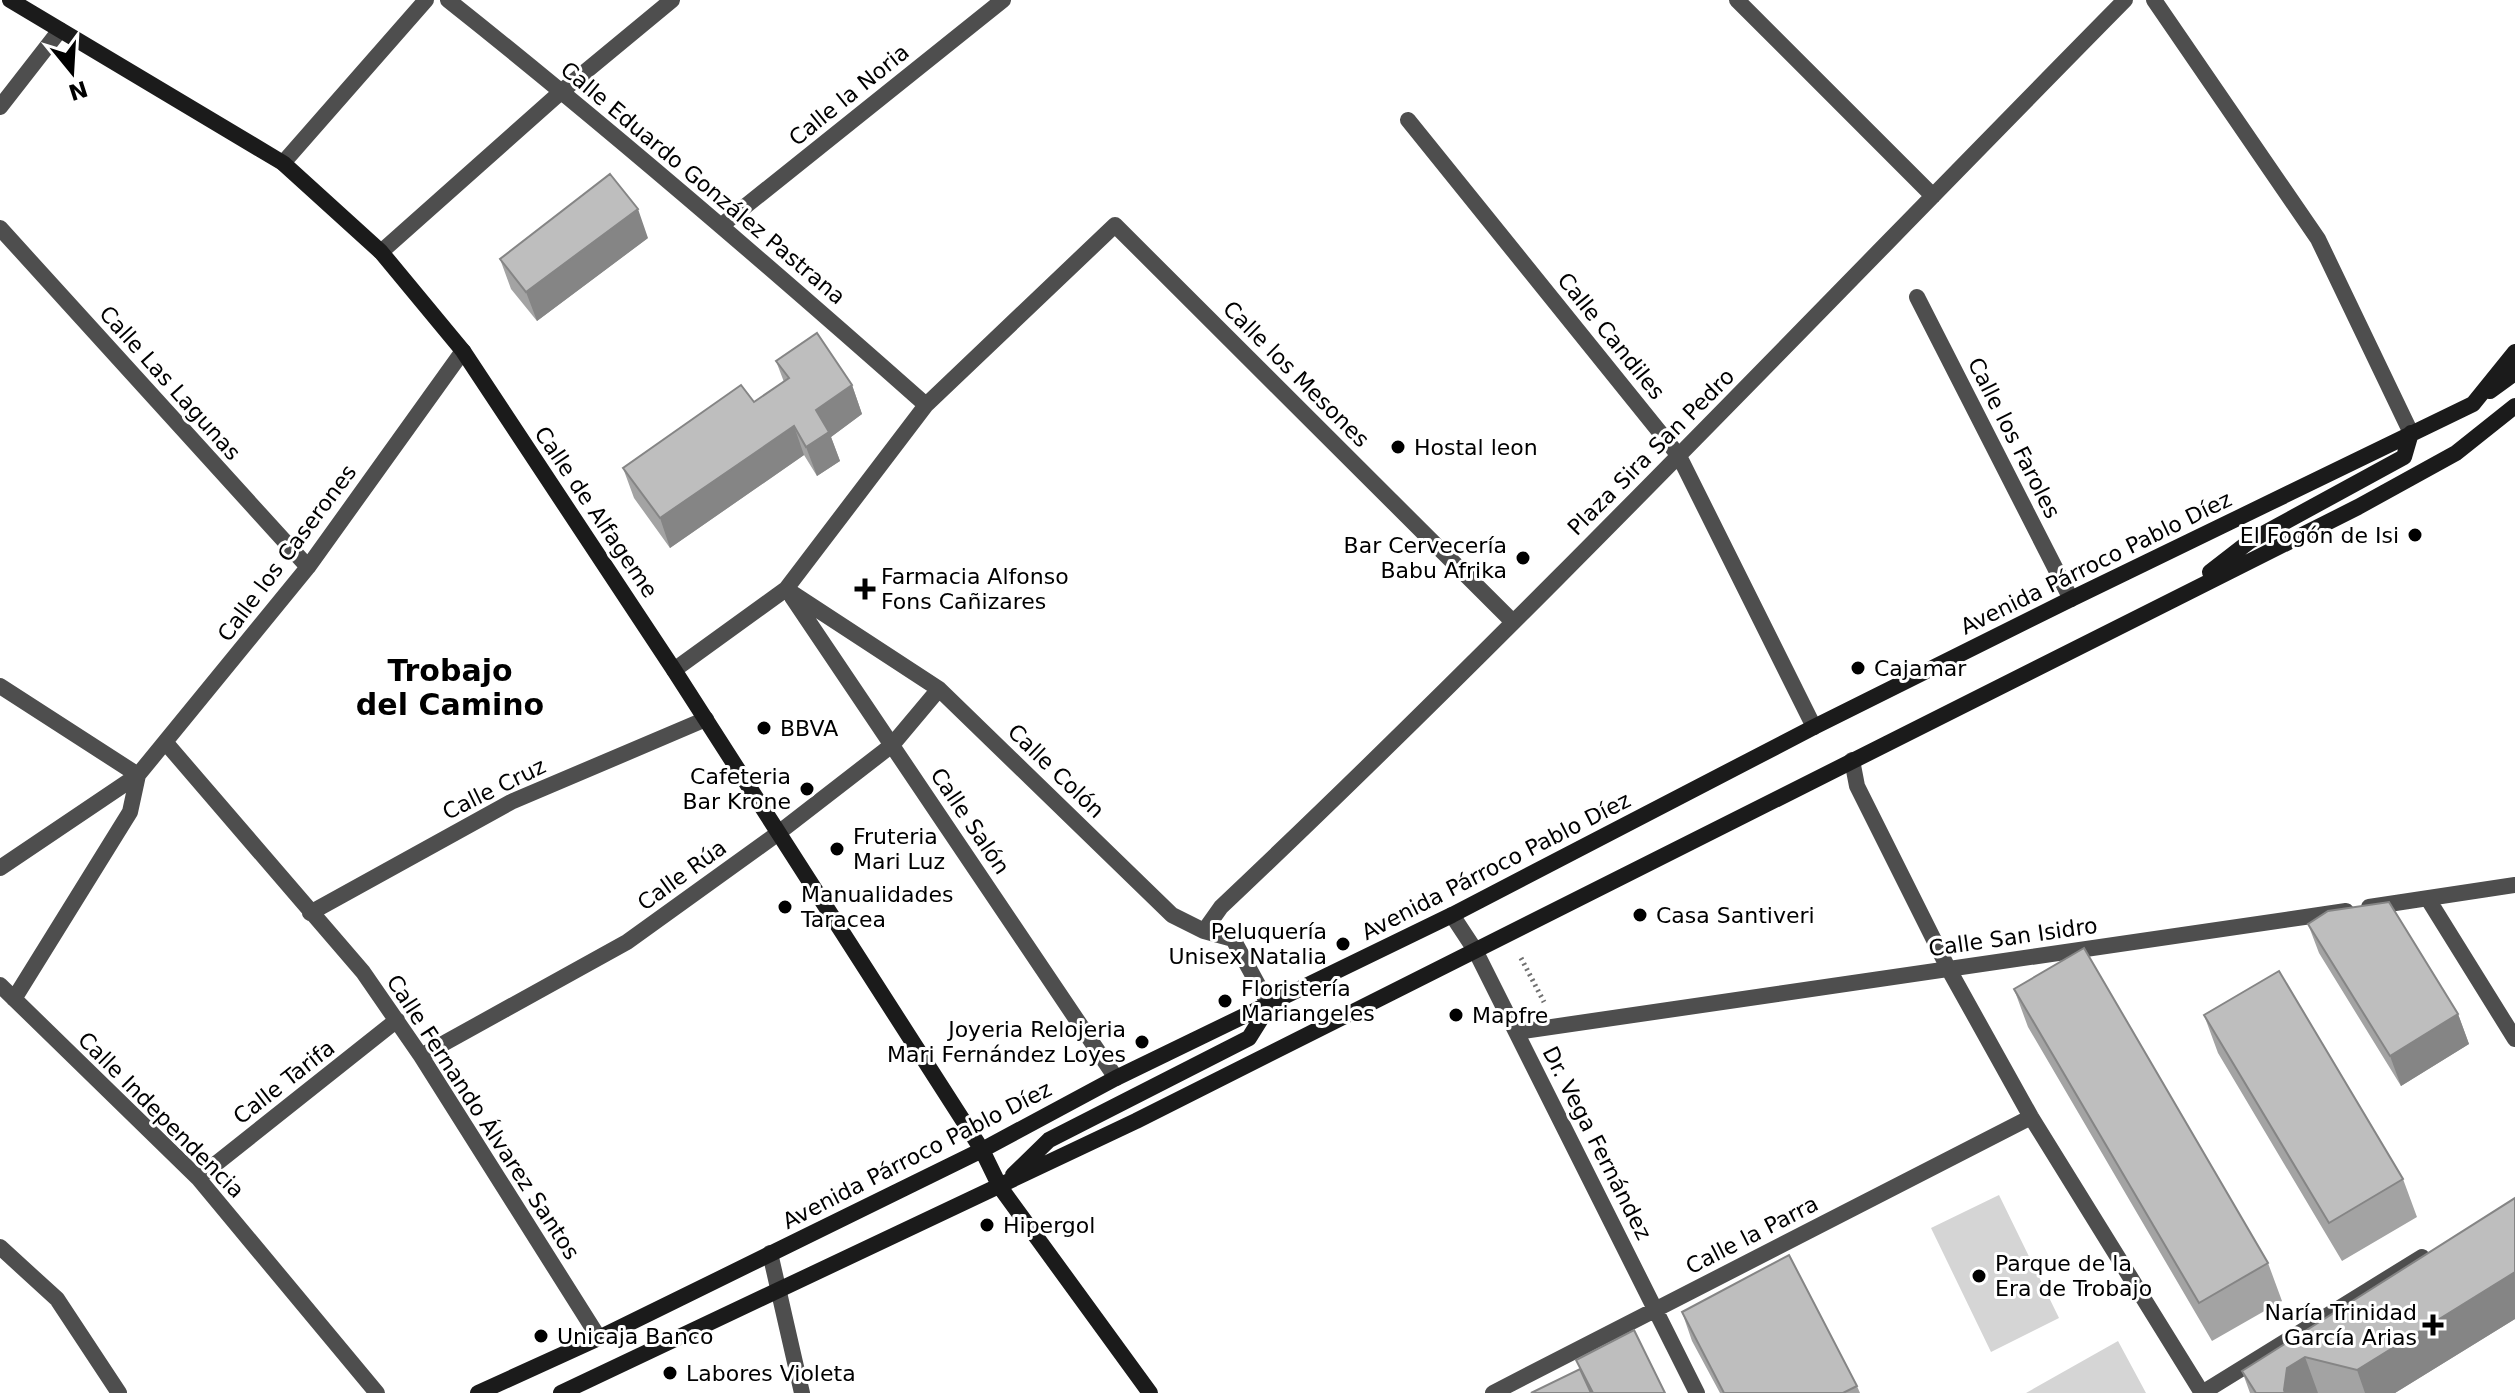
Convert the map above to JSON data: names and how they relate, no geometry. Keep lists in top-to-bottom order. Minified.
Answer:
{"streets":{"main road":["Calle de Alfageme","Avenida Párroco Pablo Díez"],"street":["Calle la Noria","Calle Eduardo González Pastrana","Calle Candiles","Calle los Mesones","Calle Las Lagunas","Calle los Faroles","Plaza Sira San Pedro","Calle los Caserones","Calle Colón","Calle Cruz","Calle Salón","Calle Rúa","Calle San Isidro","Calle Tarifa","Calle Independencia","Calle Fernando Álvarez Santos","Dr. Vega Fernández","Calle la Parra"]},"crossings":[["Calle la Noria","Calle Eduardo González Pastrana"],["Calle Eduardo González Pastrana","Calle los Mesones"],["Calle Candiles","Plaza Sira San Pedro"],["Calle Candiles","Avenida Párroco Pablo Díez"],["Calle los Mesones","Plaza Sira San Pedro"],["Calle Las Lagunas","Calle los Caserones"],["Calle los Faroles","Avenida Párroco Pablo Díez"],["Plaza Sira San Pedro","Calle Colón"],["Calle de Alfageme","Calle los Caserones"],["Calle de Alfageme","Avenida Párroco Pablo Díez"],["Calle de Alfageme","Calle Cruz"],["Calle de Alfageme","Calle Rúa"],["Calle los Caserones","Calle Fernando Álvarez Santos"],["Avenida Párroco Pablo Díez","Calle Colón"],["Avenida Párroco Pablo Díez","Calle Salón"],["Avenida Párroco Pablo Díez","Calle Fernando Álvarez Santos"],["Avenida Párroco Pablo Díez","Dr. Vega Fernández"],["Calle Colón","Calle Salón"],["Calle Colón","Calle Rúa"],["Calle Cruz","Calle Fernando Álvarez Santos"],["Calle Salón","Calle Rúa"],["Calle Rúa","Calle Fernando Álvarez Santos"],["Calle San Isidro","Dr. Vega Fernández"],["Calle Tarifa","Calle Independencia"],["Calle Tarifa","Calle Fernando Álvarez Santos"],["Dr. Vega Fernández","Calle la Parra"]],"districts":["Trobajo del Camino"],"places":{"other":["Hostal leon","El Fogón de Isi","Bar Cervecería Babu Afrika","Cajamar","BBVA","Cafeteria Bar Krone","Fruteria Mari Luz","Manualidades Taracea","Casa Santiveri","Peluquería Unisex Natalia","Floristería Mariangeles","Mapfre","Joyeria Relojeria Mari Fernández Loyes","Hipergol","Parque de la Era de Trobajo","Unicaja Banco","Labores Violeta"],"health":["Farmacia Alfonso Fons Cañizares","Naría Trinidad García Arias"]},"north":"bottom"}
